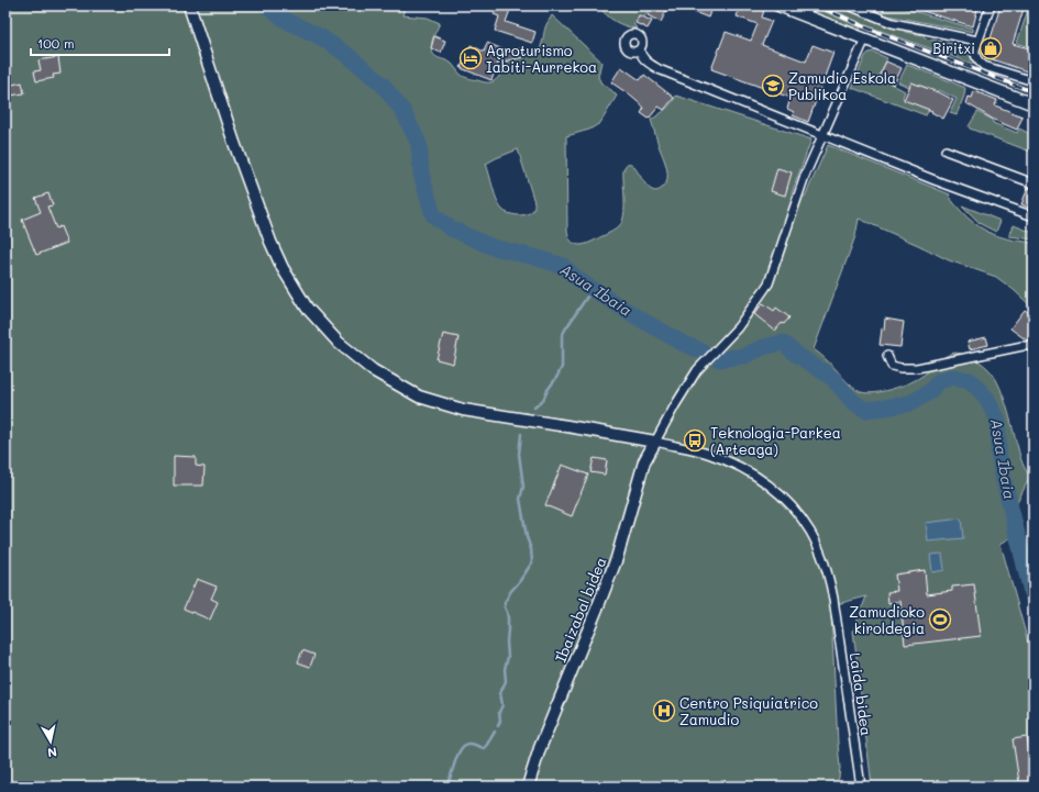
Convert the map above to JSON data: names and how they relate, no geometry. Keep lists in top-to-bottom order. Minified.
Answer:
{"streets":{"street":["Ibaizabal bidea","Laida bidea"]},"crossings":[["Ibaizabal bidea","Laida bidea"]],"water":["Asua Ibaia"],"places":{"shop":["Biritxi"],"hotel":["Agroturismo Iabiti-Aurrekoa"],"school or university":["Zamudio Eskola Publikoa"],"bus stop":["Teknologia-Parkea (Arteaga)"],"sports":["Zamudioko kiroldegia"],"hospital":["Centro Psiquiatrico Zamudio"]},"scale_bar":"100 m","north":"bottom"}
